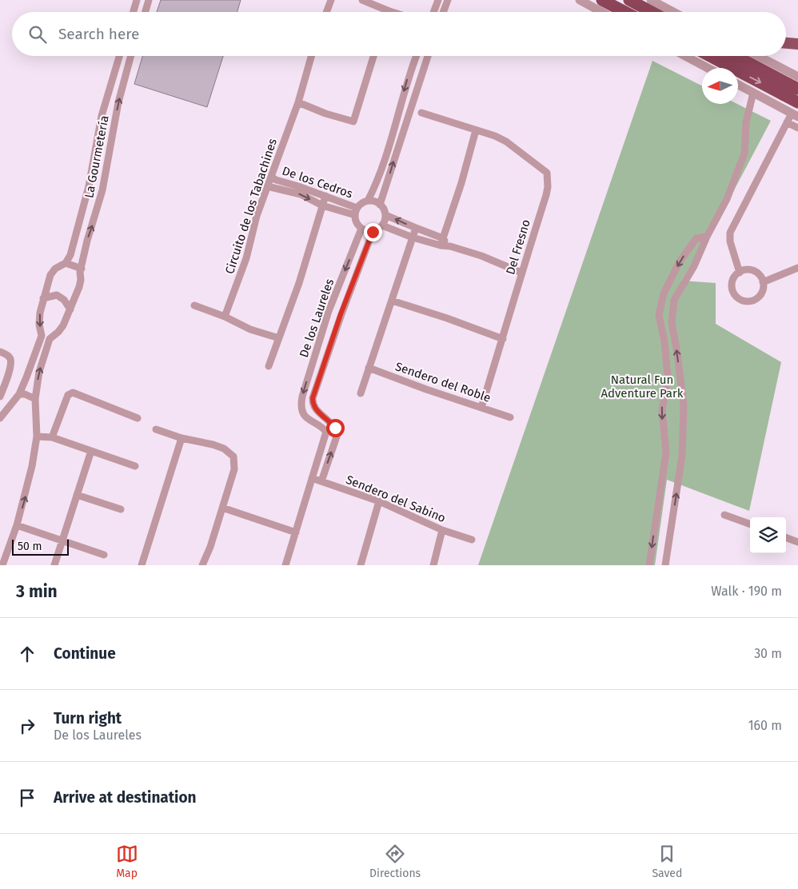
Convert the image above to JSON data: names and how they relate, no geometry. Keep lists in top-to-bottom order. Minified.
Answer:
{"streets":{"street":["La Gourmetería","De los Cedros","Circuito de los Tabachines","Del Fresno","De los Laureles","Sendero del Roble","Sendero del Sabino"]},"crossings":[["De los Cedros","Circuito de los Tabachines"],["De los Cedros","De los Laureles"],["Del Fresno","Sendero del Roble"],["De los Laureles","Sendero del Sabino"]],"parks":["Natural Fun Adventure Park"],"scale_bar":"50 m","north":"left","page":{"search":"Search here","scale":"50 m","heading":["3 min","Walk · 190 m"],"list":[["Continue","30 m"],["Turn right","De los Laureles","160 m"],"Arrive at destination"],"nav":["Map","Directions","Saved"]}}
